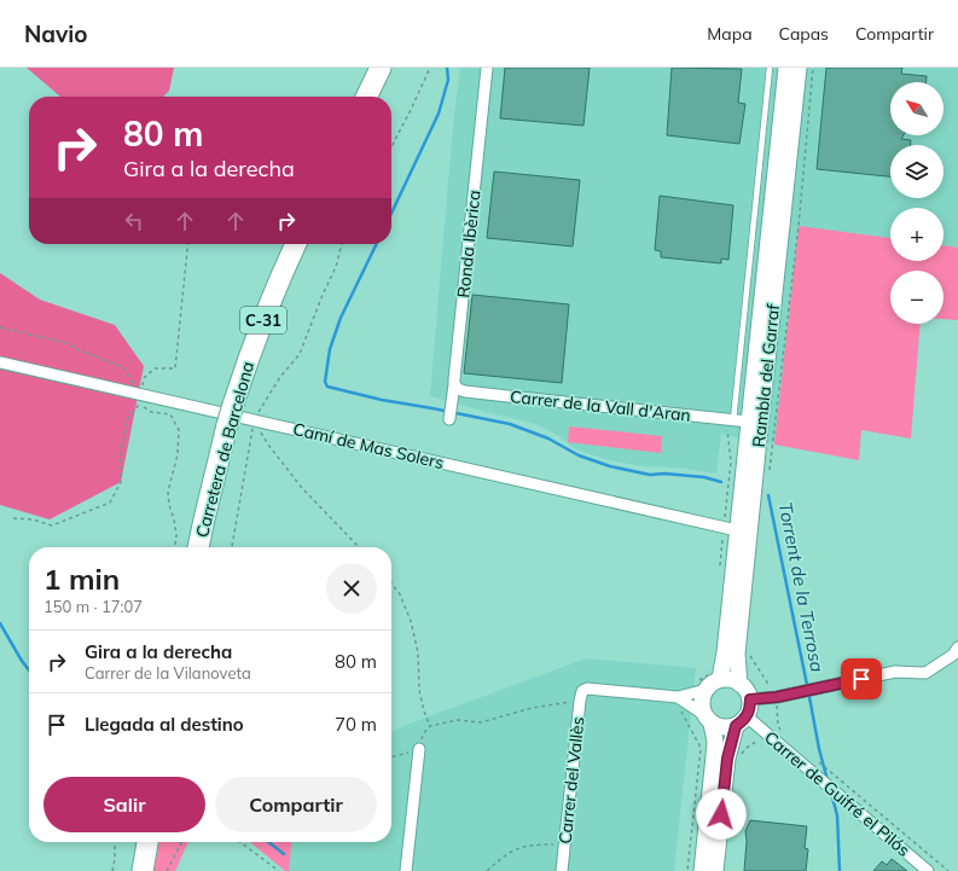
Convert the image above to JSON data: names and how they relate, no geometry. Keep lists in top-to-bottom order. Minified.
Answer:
{"streets":{"highway":["C-31","Carretera de Barcelona"],"street":["Ronda Ibèrica","Rambla del Garraf","Carrer de la Vall d'Aran","Camí de Mas Solers","Carrer del Vallès","Carrer de Guifré el Pilós"]},"crossings":[["Ronda Ibèrica","Carrer de la Vall d'Aran"],["Rambla del Garraf","Carrer de la Vall d'Aran"],["Rambla del Garraf","Camí de Mas Solers"],["Rambla del Garraf","Carrer de Guifré el Pilós"]],"water":["Torrent de la Terrosa"],"north":"top left","page":{"header":"Navio","nav":["Mapa","Capas","Compartir"],"map_buttons":["+","−"],"turn":["80 m","Gira a la derecha"],"heading":["1 min","150 m · 17:07"],"list":[{"name":"Gira a la derecha","note":"Carrer de la Vilanoveta","value":"80 m"},{"name":"Llegada al destino","value":"70 m"}],"buttons":["Salir","Compartir"]}}
